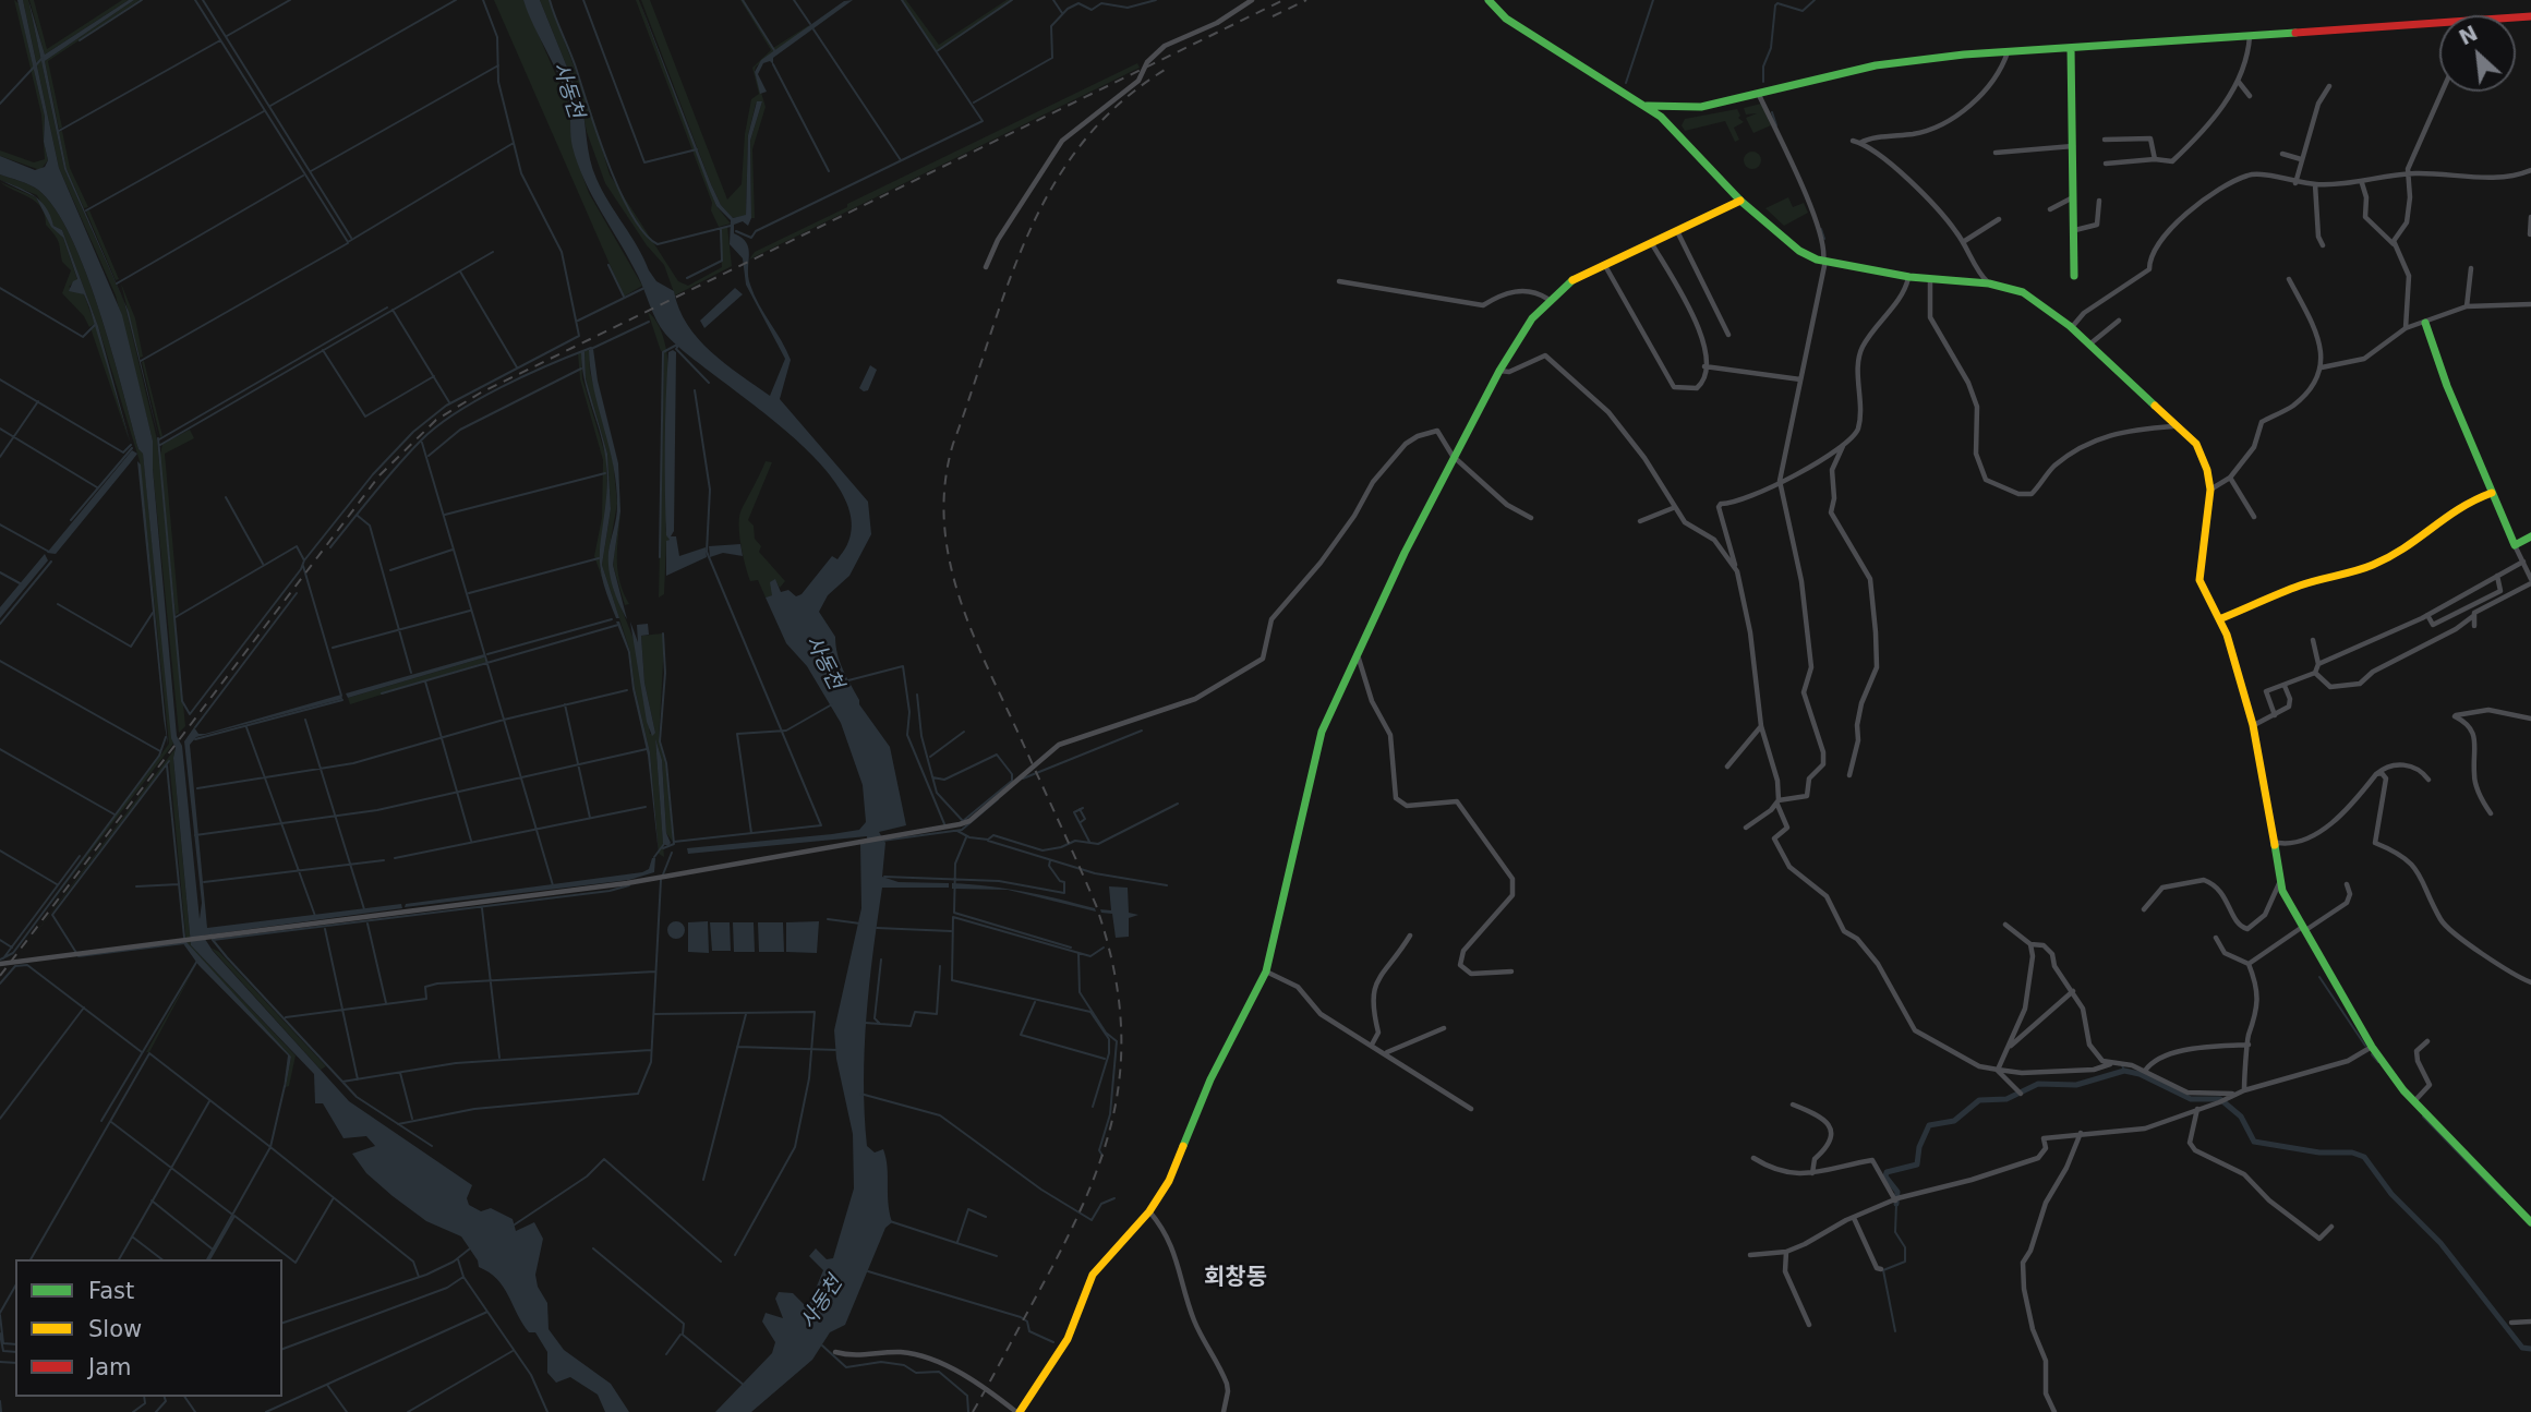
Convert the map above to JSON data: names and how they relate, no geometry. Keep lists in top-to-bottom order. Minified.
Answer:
{"districts":["회창동"],"water":["사동천"],"legend":["Fast","Slow","Jam"],"north":"top left"}
